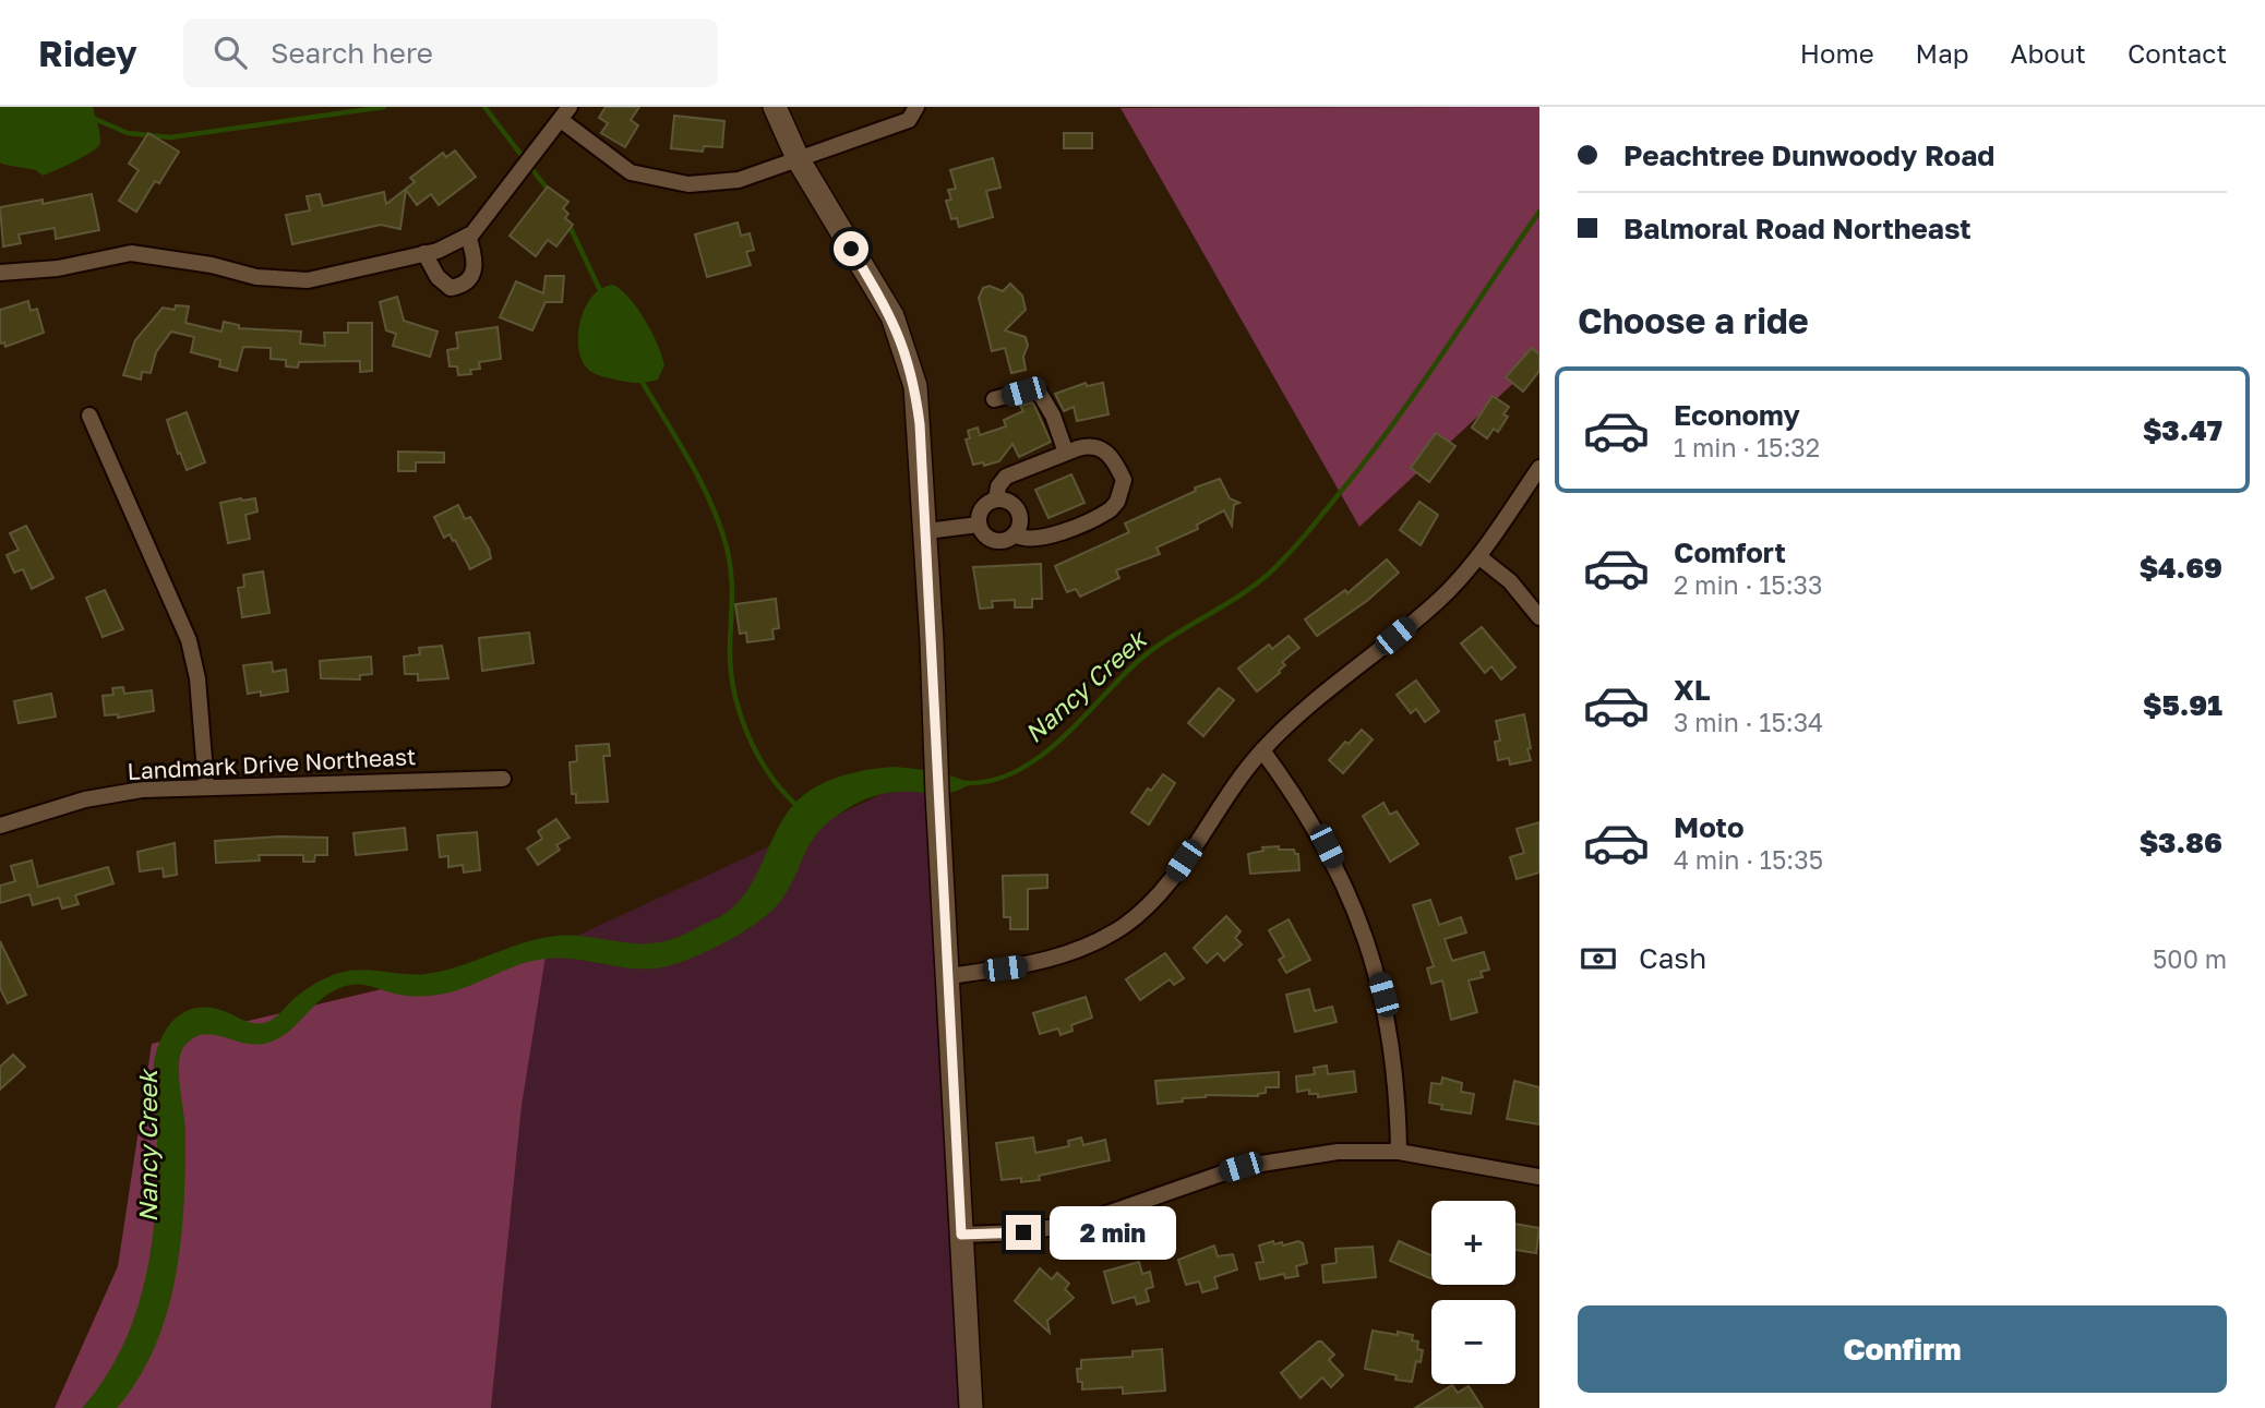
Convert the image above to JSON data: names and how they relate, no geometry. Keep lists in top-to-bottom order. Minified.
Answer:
{"streets":{"street":["Landmark Drive Northeast"]},"water":["Nancy Creek"],"page":{"header":"Ridey","search":"Search here","nav":["Home","Map","About","Contact"],"banner":["Peachtree Dunwoody Road","Balmoral Road Northeast"],"heading":"Choose a ride","list":[{"name":"Economy","note":"1 min · 15:32","value":"$3.47"},{"name":"Comfort","note":"2 min · 15:33","value":"$4.69"},{"name":"XL","note":"3 min · 15:34","value":"$5.91"},{"name":"Moto","note":"4 min · 15:35","value":"$3.86"}],"pay":["Cash","500 m"],"map_buttons":["+","−"],"bubble":"2 min","buttons":"Confirm"}}
